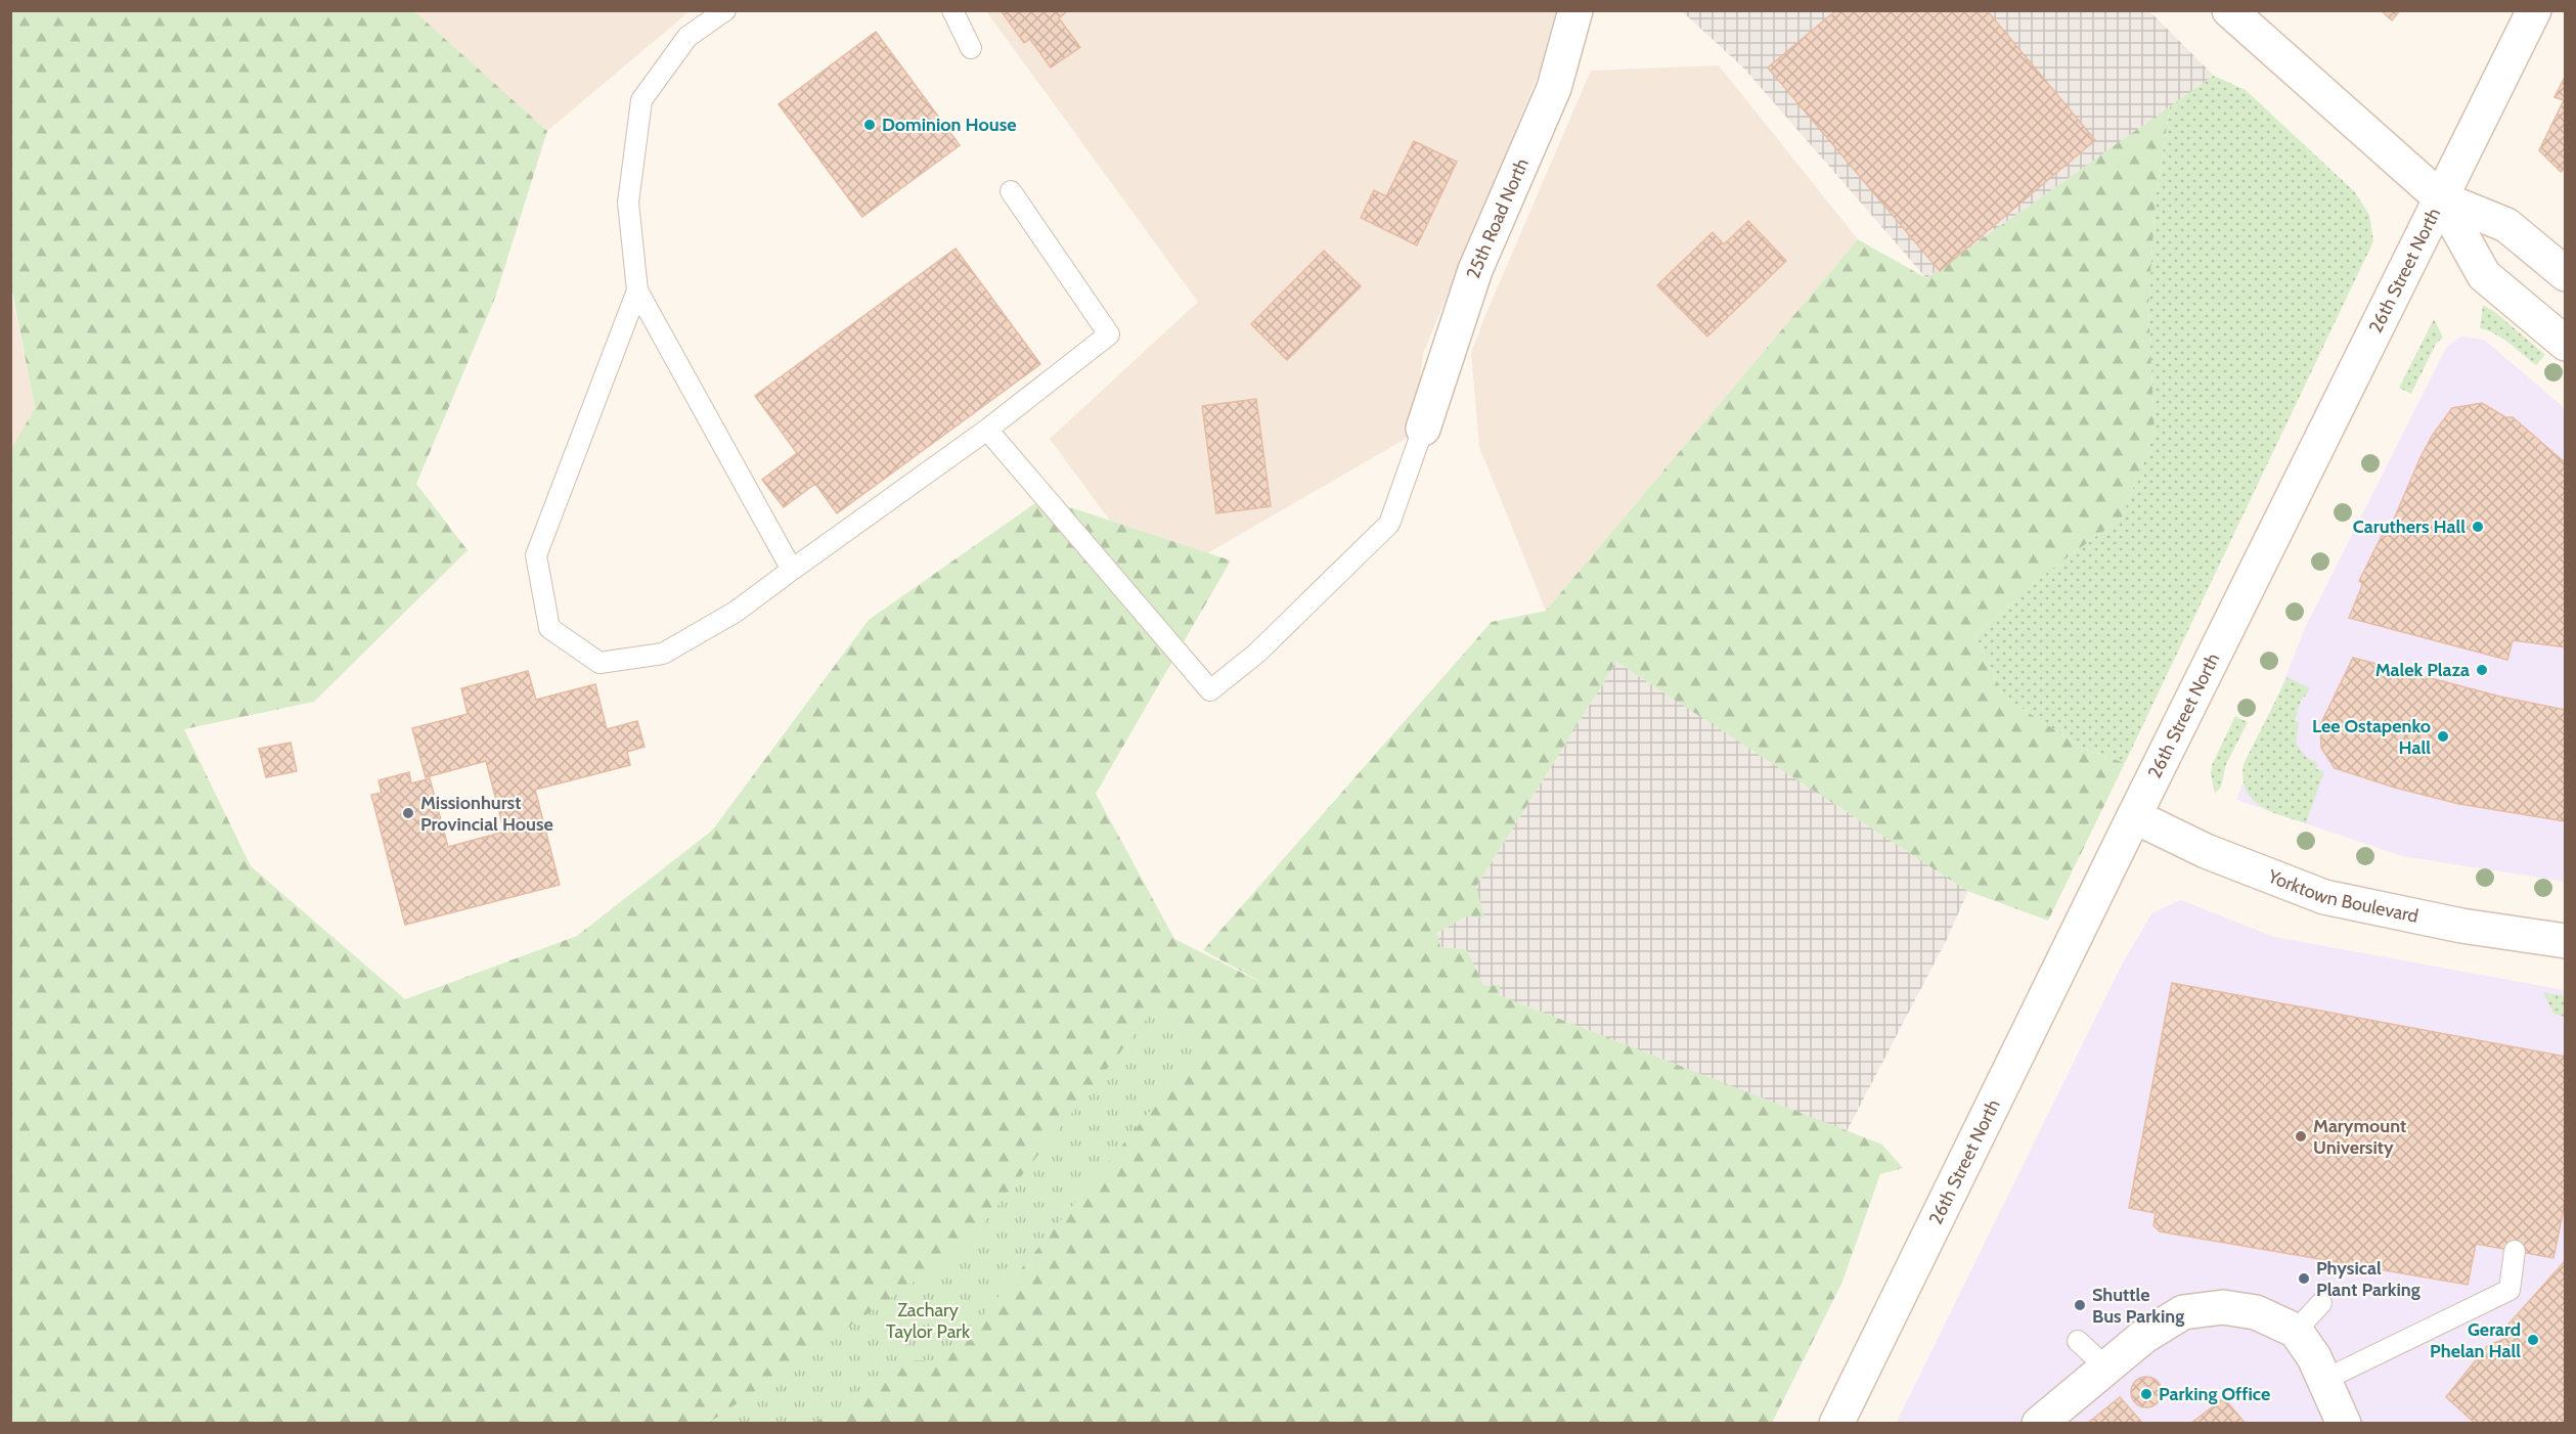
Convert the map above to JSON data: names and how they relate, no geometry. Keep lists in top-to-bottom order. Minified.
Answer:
{"streets":{"street":["25th Road North","26th Street North","Yorktown Boulevard"]},"crossings":[["26th Street North","Yorktown Boulevard"]],"parks":["Zachary Taylor Park"],"places":["Dominion House","Caruthers Hall","Malek Plaza","Lee Ostapenko Hall","Missionhurst Provincial House","Marymount University","Physical Plant Parking","Shuttle Bus Parking","Gerard Phelan Hall","Parking Office"]}
